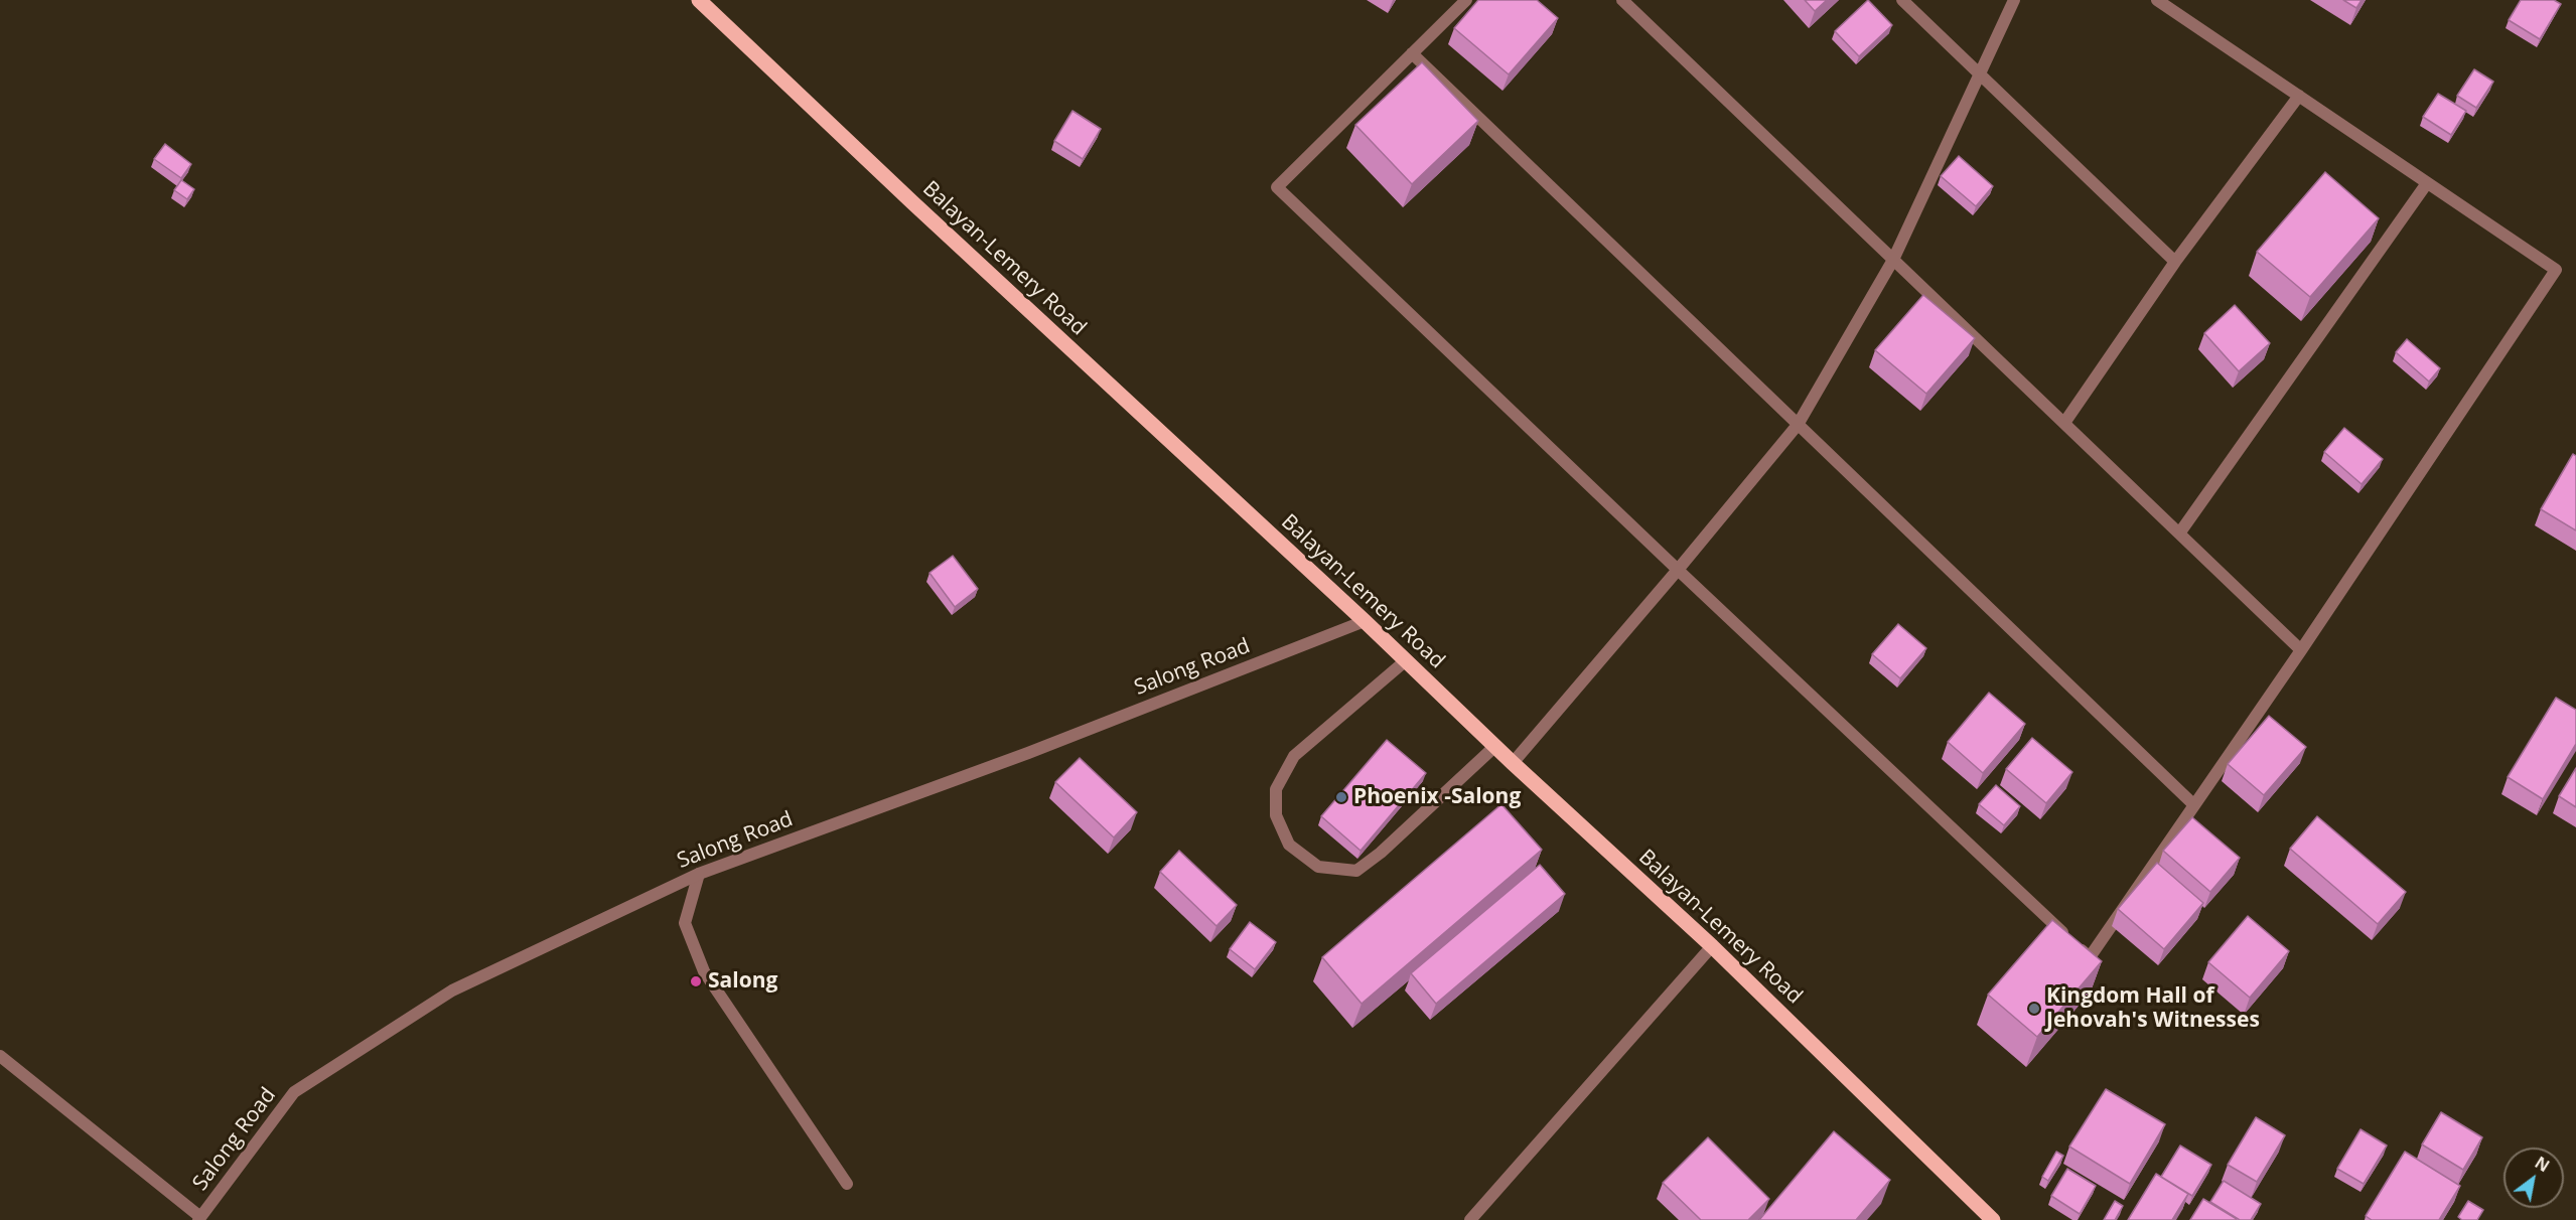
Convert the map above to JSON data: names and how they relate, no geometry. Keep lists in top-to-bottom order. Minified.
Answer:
{"streets":{"main road":["Balayan-Lemery Road"],"street":["Salong Road"]},"crossings":[["Balayan-Lemery Road","Salong Road"]],"places":["Phoenix -Salong","Salong","Kingdom Hall of Jehovah's Witnesses"],"north":"top right"}
